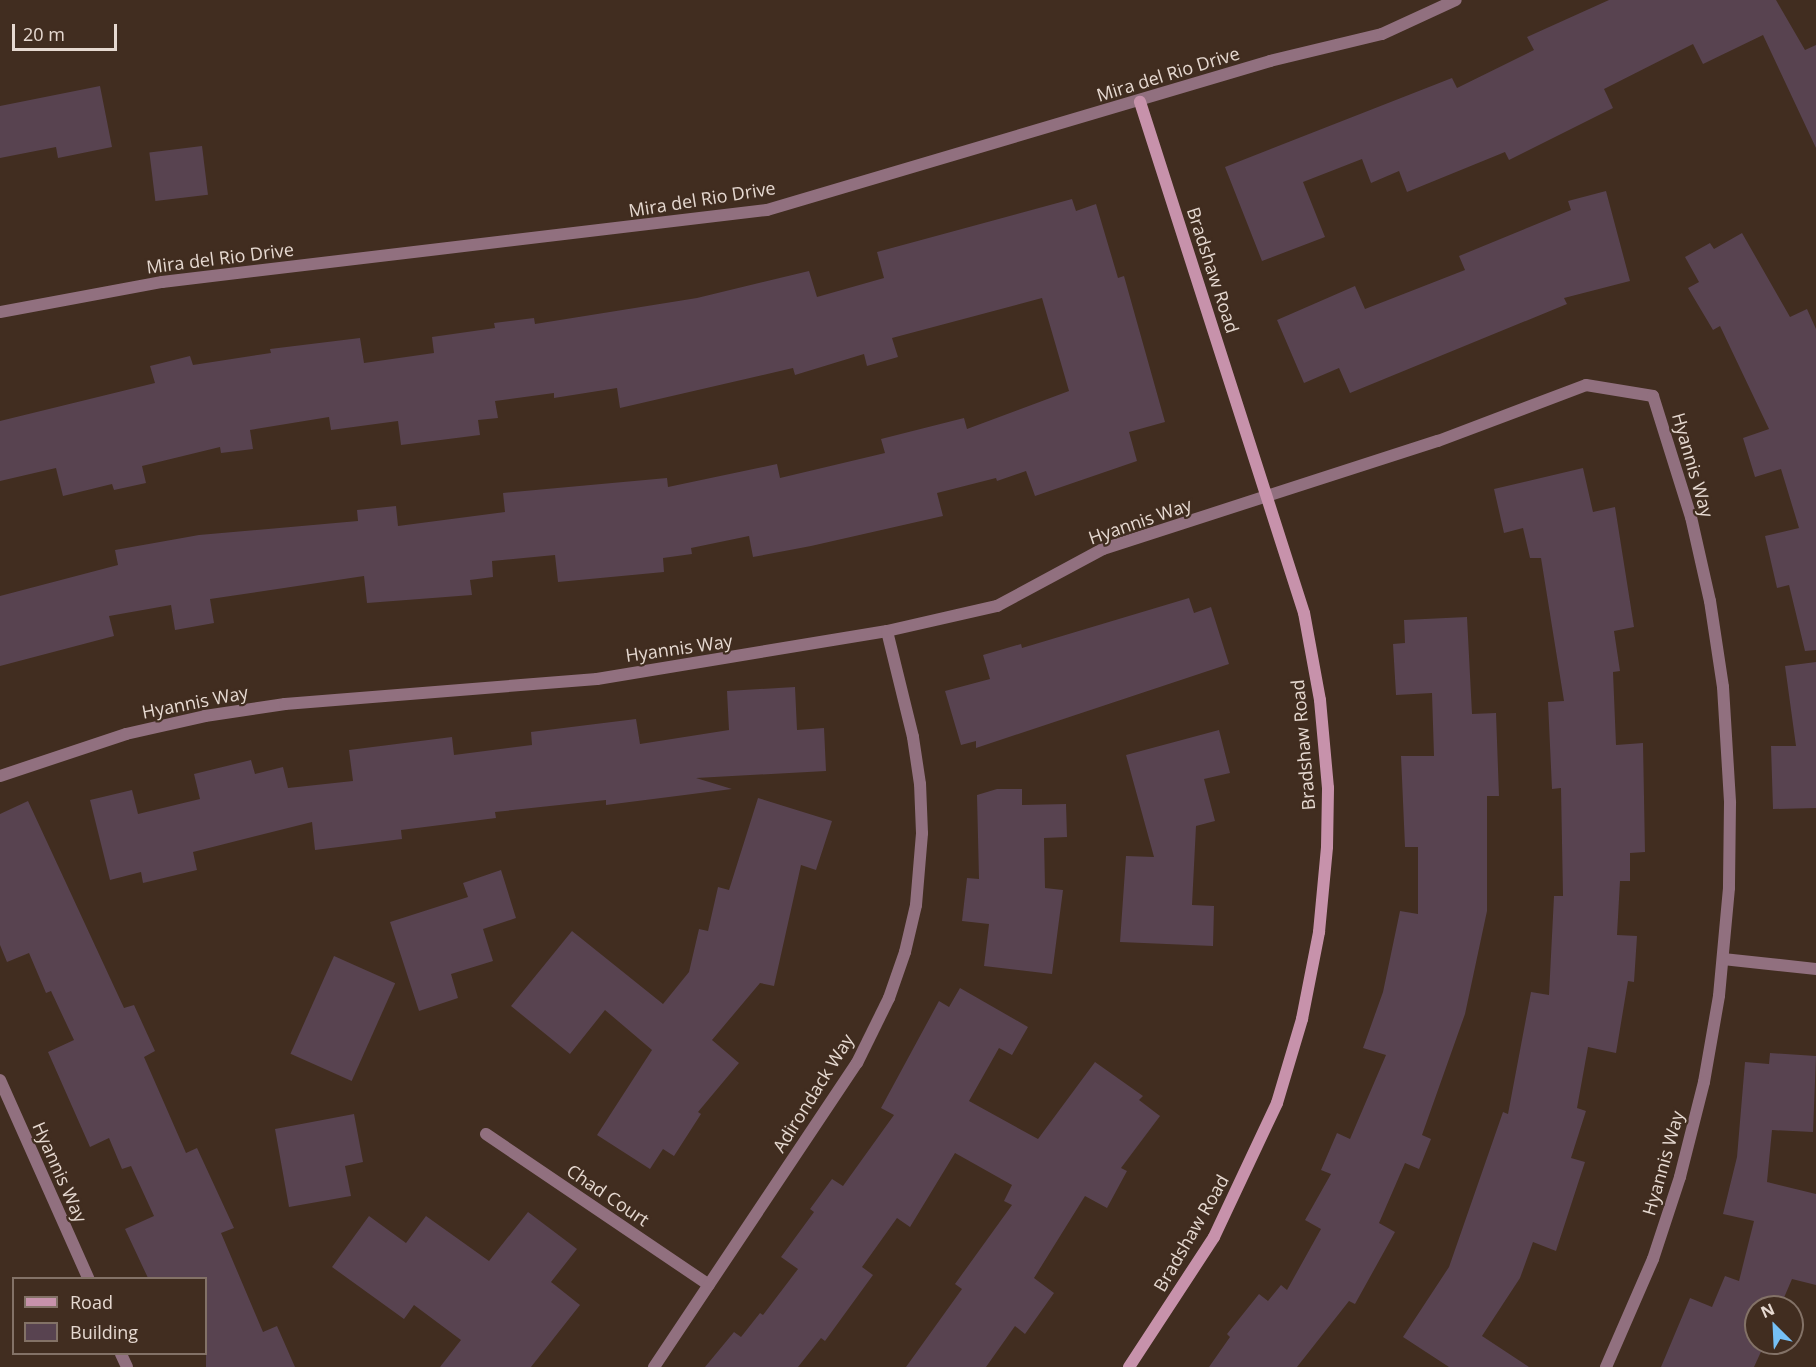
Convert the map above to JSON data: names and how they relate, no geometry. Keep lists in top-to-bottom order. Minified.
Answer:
{"streets":{"street":["Mira del Rio Drive","Bradshaw Road","Hyannis Way","Adirondack Way","Chad Court"]},"crossings":[["Mira del Rio Drive","Bradshaw Road"],["Bradshaw Road","Hyannis Way"],["Hyannis Way","Adirondack Way"],["Adirondack Way","Chad Court"]],"legend":["Road","Building"],"scale_bar":"20 m","north":"top left"}
